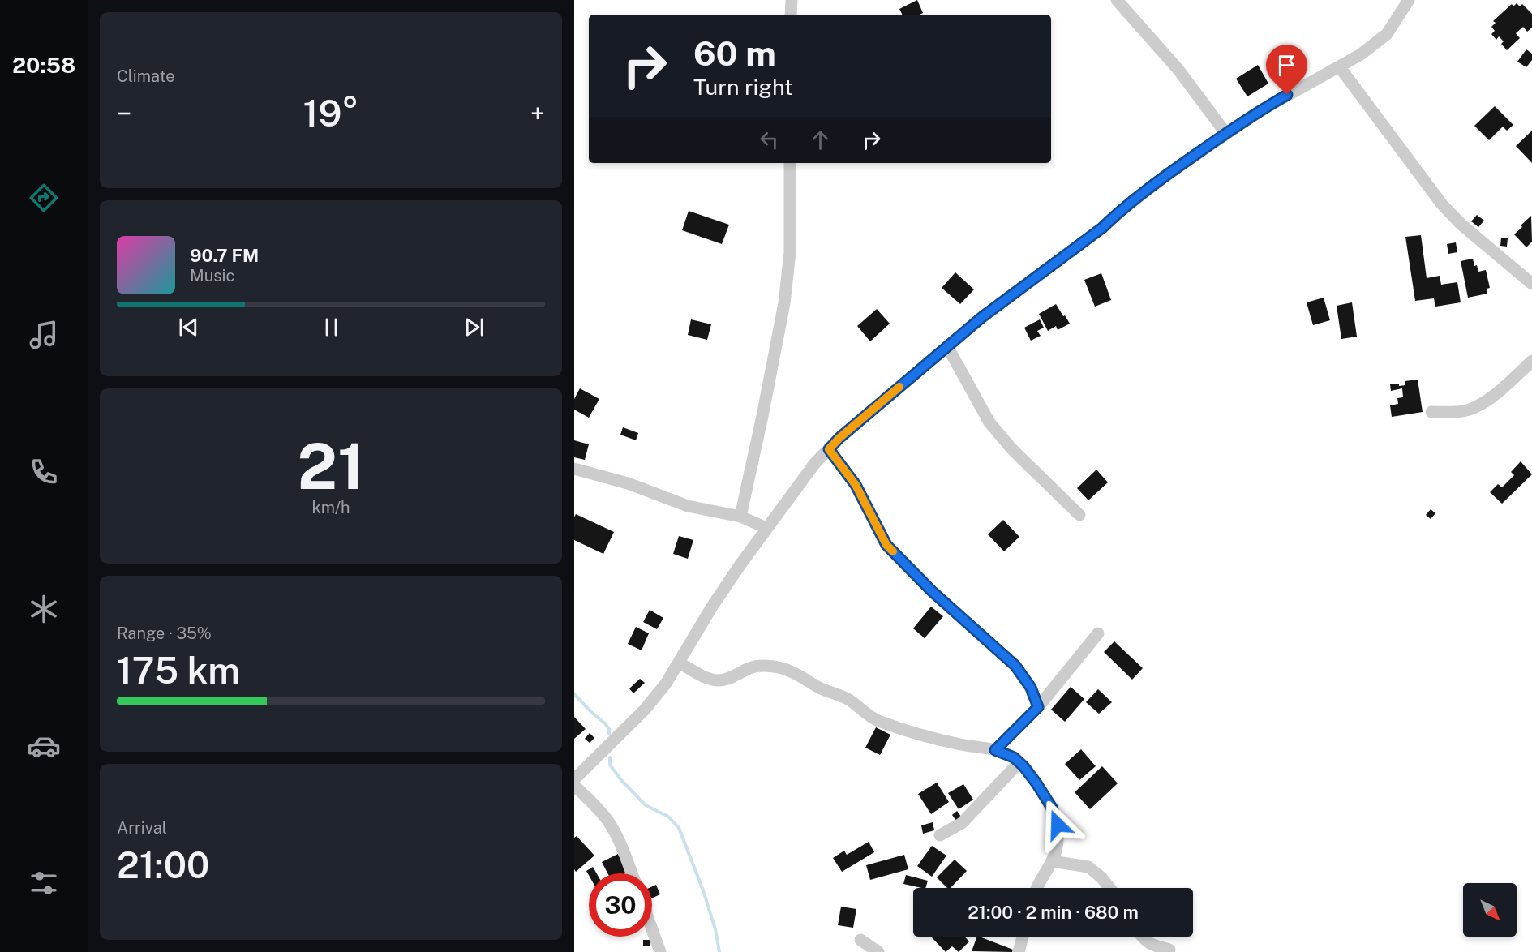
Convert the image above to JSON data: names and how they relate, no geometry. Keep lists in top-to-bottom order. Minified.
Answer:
{"north":"bottom right","page":{"tabs":"20:58","tile":["Climate",["21","km/h"],["Range · 35%","175 km"],["Arrival","21:00"]],"turn":["60 m","Turn right"],"heat":["−","19°","+"],"song":["90.7 FM","Music"],"limit":"30","trip":"21:00 · 2 min · 680 m"}}
